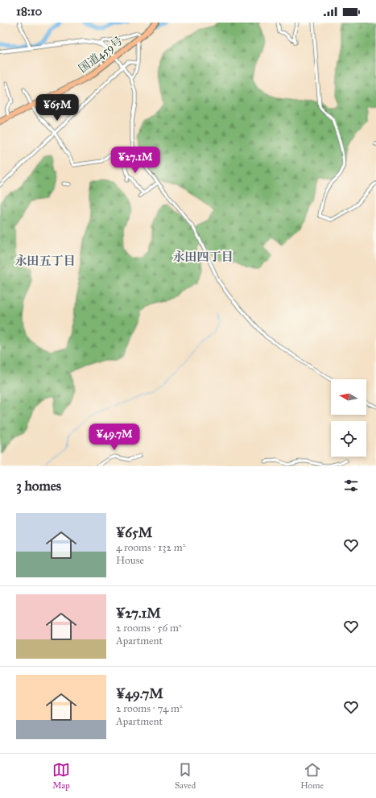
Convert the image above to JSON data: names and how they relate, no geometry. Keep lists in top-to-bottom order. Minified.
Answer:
{"streets":{"highway":["国道459号"]},"districts":["永田四丁目","永田五丁目"],"north":"left","page":{"status":"18:10","price":["¥65M","¥27.1M","¥49.7M"],"heading":"3 homes","list":[{"name":"¥65M","note":"4 rooms · 132 m² · House"},{"name":"¥27.1M","note":"2 rooms · 56 m² · Apartment"},{"name":"¥49.7M","note":"2 rooms · 74 m² · Apartment"}],"tabs":["Map","Saved","Home"]}}
